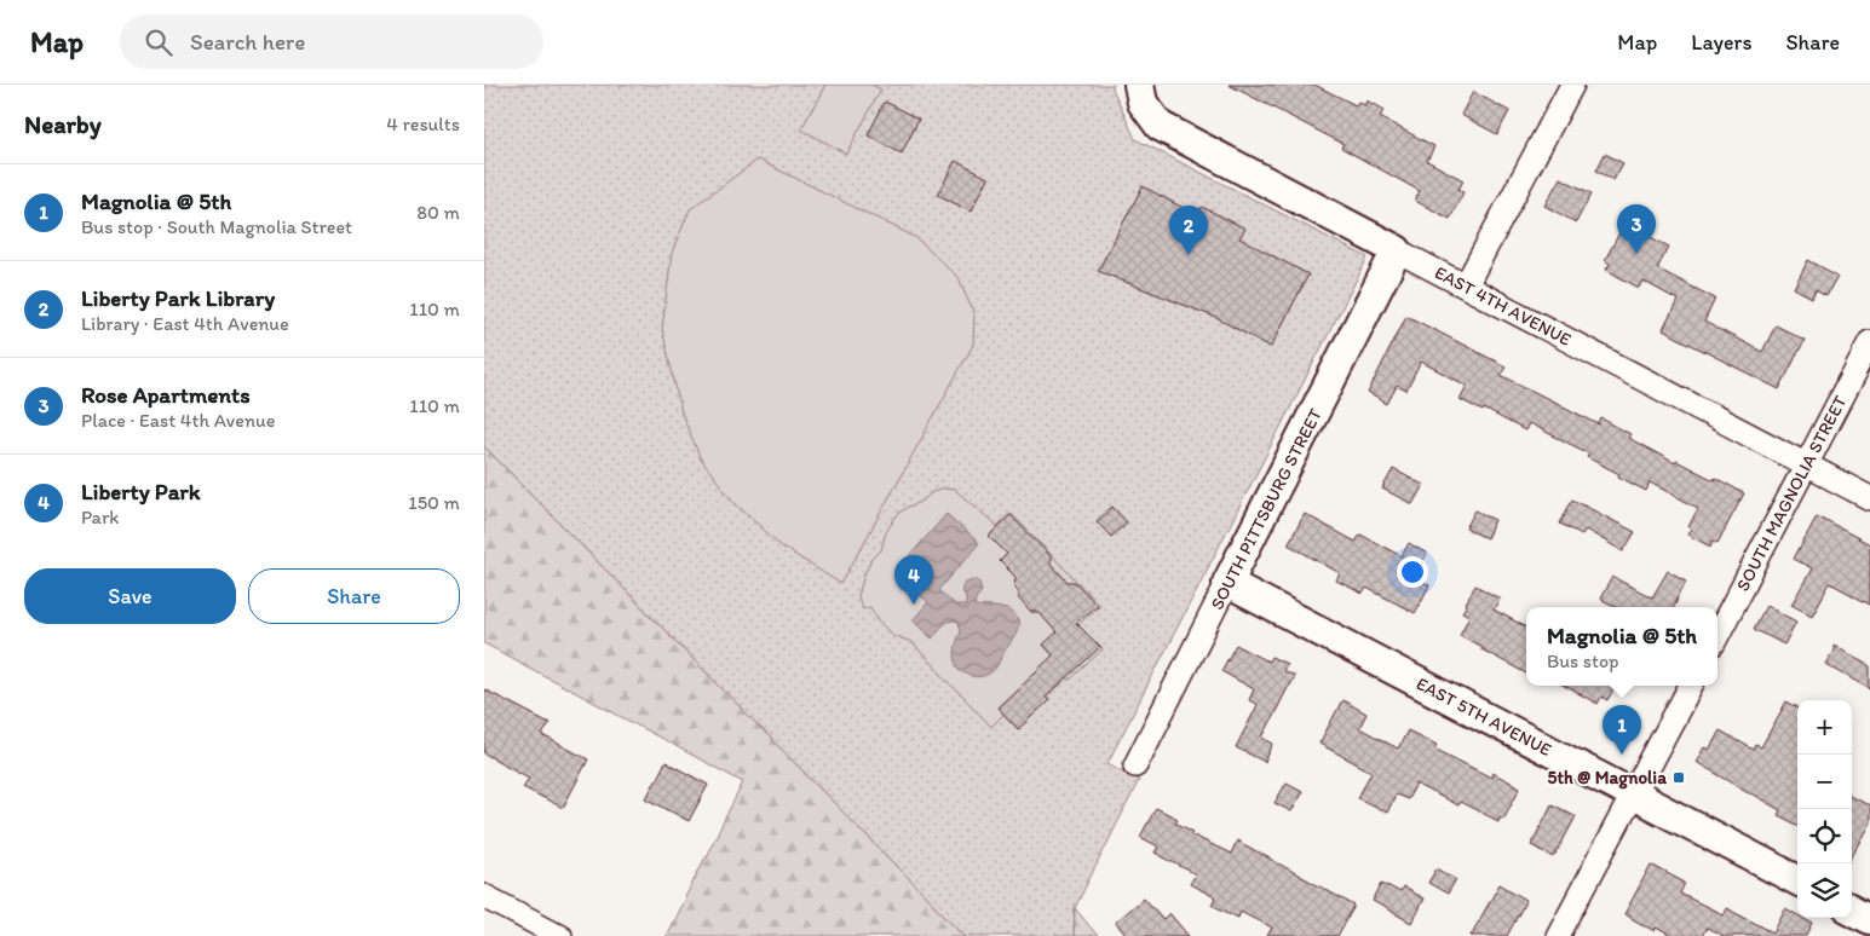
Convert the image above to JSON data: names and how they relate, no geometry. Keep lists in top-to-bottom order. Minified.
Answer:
{"streets":{"street":["EAST 4TH AVENUE","SOUTH MAGNOLIA STREET","SOUTH PITTSBURG STREET","EAST 5TH AVENUE"]},"crossings":[["EAST 4TH AVENUE","SOUTH MAGNOLIA STREET"],["EAST 4TH AVENUE","SOUTH PITTSBURG STREET"],["SOUTH PITTSBURG STREET","EAST 5TH AVENUE"]],"places":{"transit":["5th @ Magnolia"]},"page":{"header":"Map","search":"Search here","nav":["Map","Layers","Share"],"heading":["Nearby","4 results"],"list":[{"mark":"1","name":"Magnolia @ 5th","note":"Bus stop · South Magnolia Street","value":"80 m"},{"mark":"2","name":"Liberty Park Library","note":"Library · East 4th Avenue","value":"110 m"},{"mark":"3","name":"Rose Apartments","note":"Place · East 4th Avenue","value":"110 m"},{"mark":"4","name":"Liberty Park","note":"Park","value":"150 m"}],"pins":["3","2","4","1"],"buttons":["Save","Share"],"popup":["Magnolia @ 5th","Bus stop"],"map_buttons":["+","−"]}}
